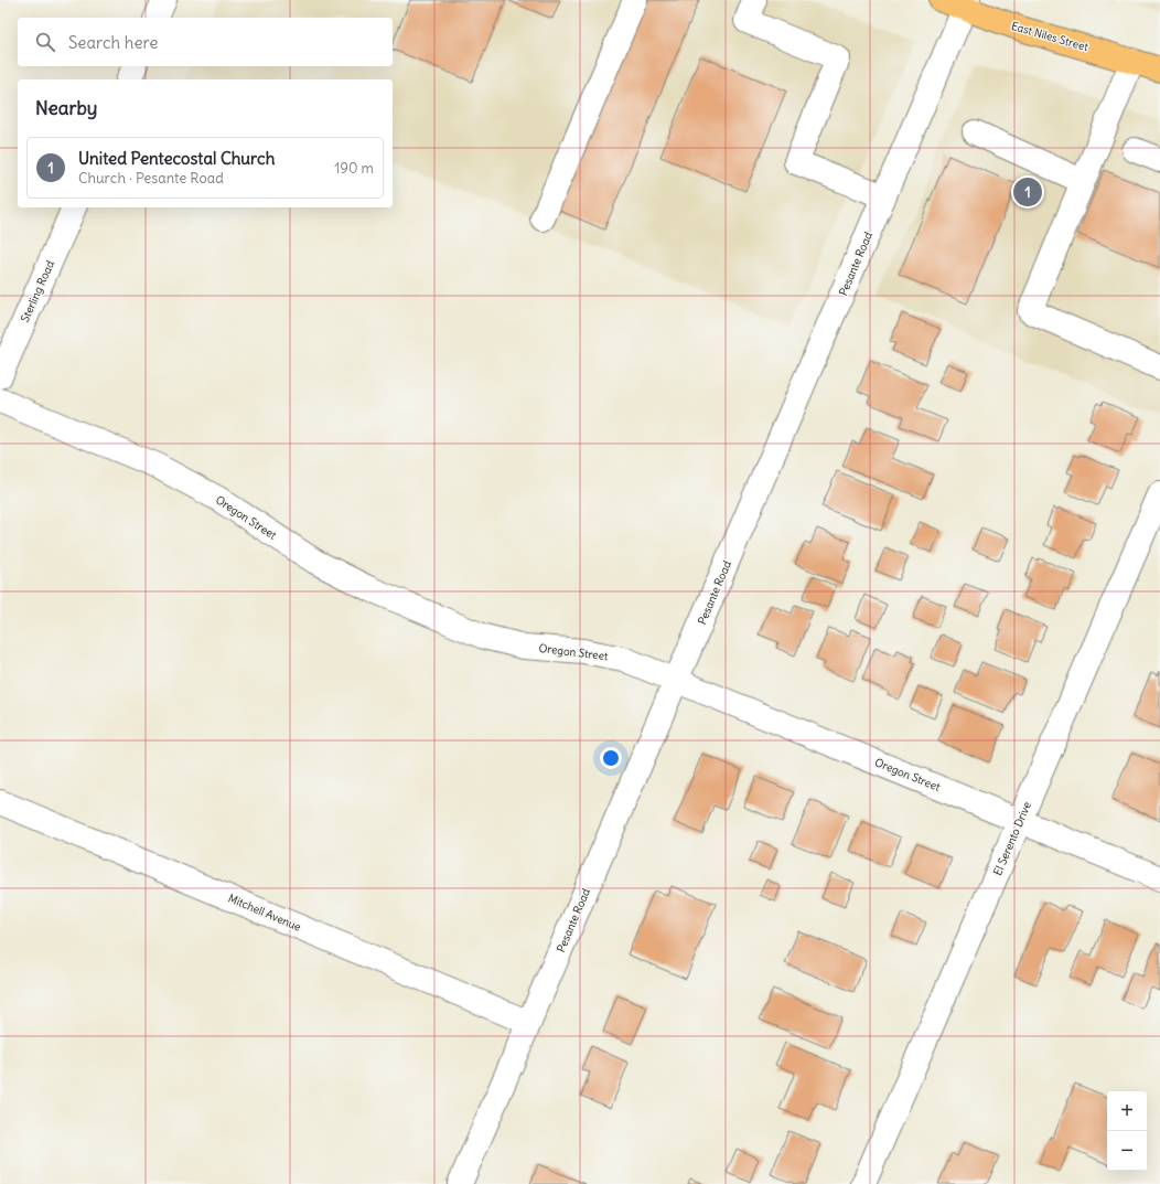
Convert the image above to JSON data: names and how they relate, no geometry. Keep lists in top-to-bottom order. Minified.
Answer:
{"streets":{"main road":["East Niles Street"],"street":["Pesante Road","Sterling Road","Oregon Street","El Serento Drive","Mitchell Avenue"]},"crossings":[["East Niles Street","Pesante Road"],["Pesante Road","Oregon Street"],["Pesante Road","Mitchell Avenue"],["Oregon Street","El Serento Drive"]],"page":{"search":"Search here","heading":"Nearby","list":[{"mark":"1","name":"United Pentecostal Church","note":"Church · Pesante Road","value":"190 m"}],"pins":"1","map_buttons":["+","−"]}}
